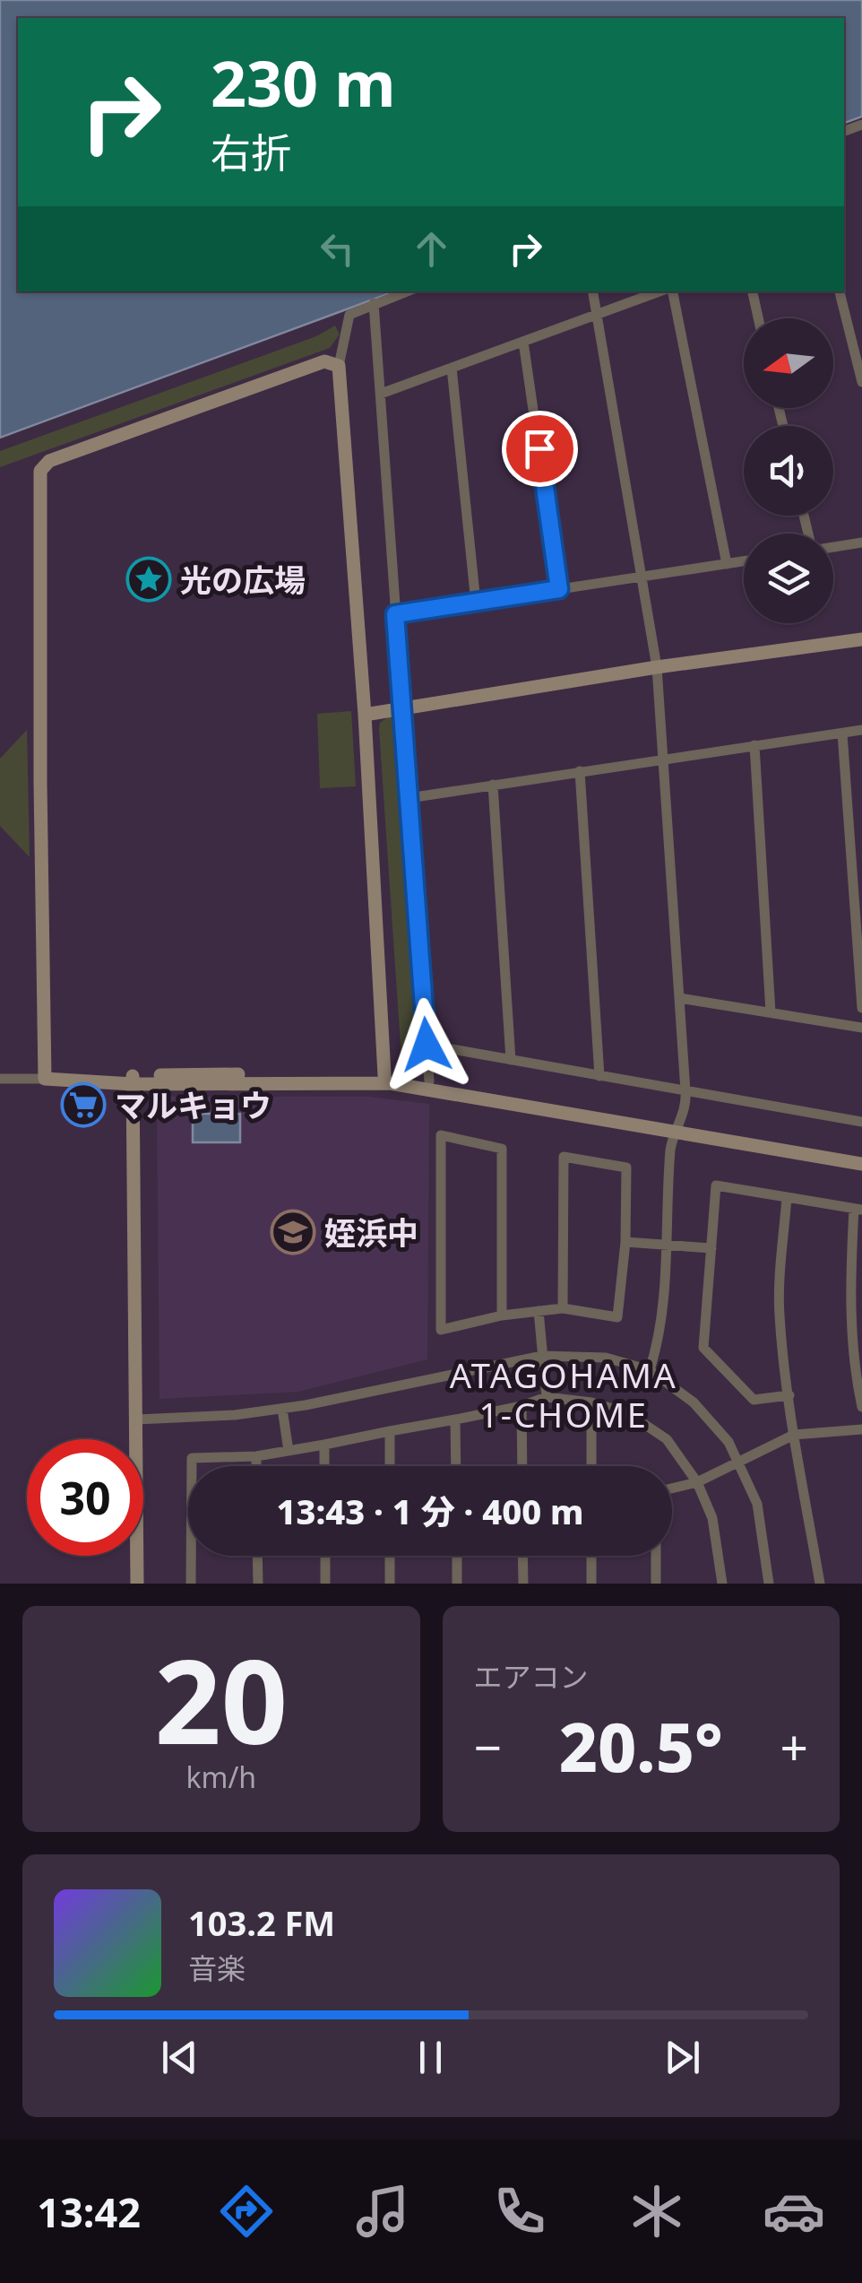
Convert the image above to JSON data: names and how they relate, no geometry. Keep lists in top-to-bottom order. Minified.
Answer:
{"districts":["ATAGOHAMA 1-CHOME"],"places":{"place":["光の広場"],"supermarket":["マルキョウ"],"school or university":["姪浜中"]},"north":"left","page":{"turn":["230 m","右折"],"limit":"30","trip":"13:43 · 1 分 · 400 m","tile":[["20","km/h"],"エアコン"],"heat":["−","20.5°","+"],"song":["103.2 FM","音楽"],"tabs":"13:42"}}
